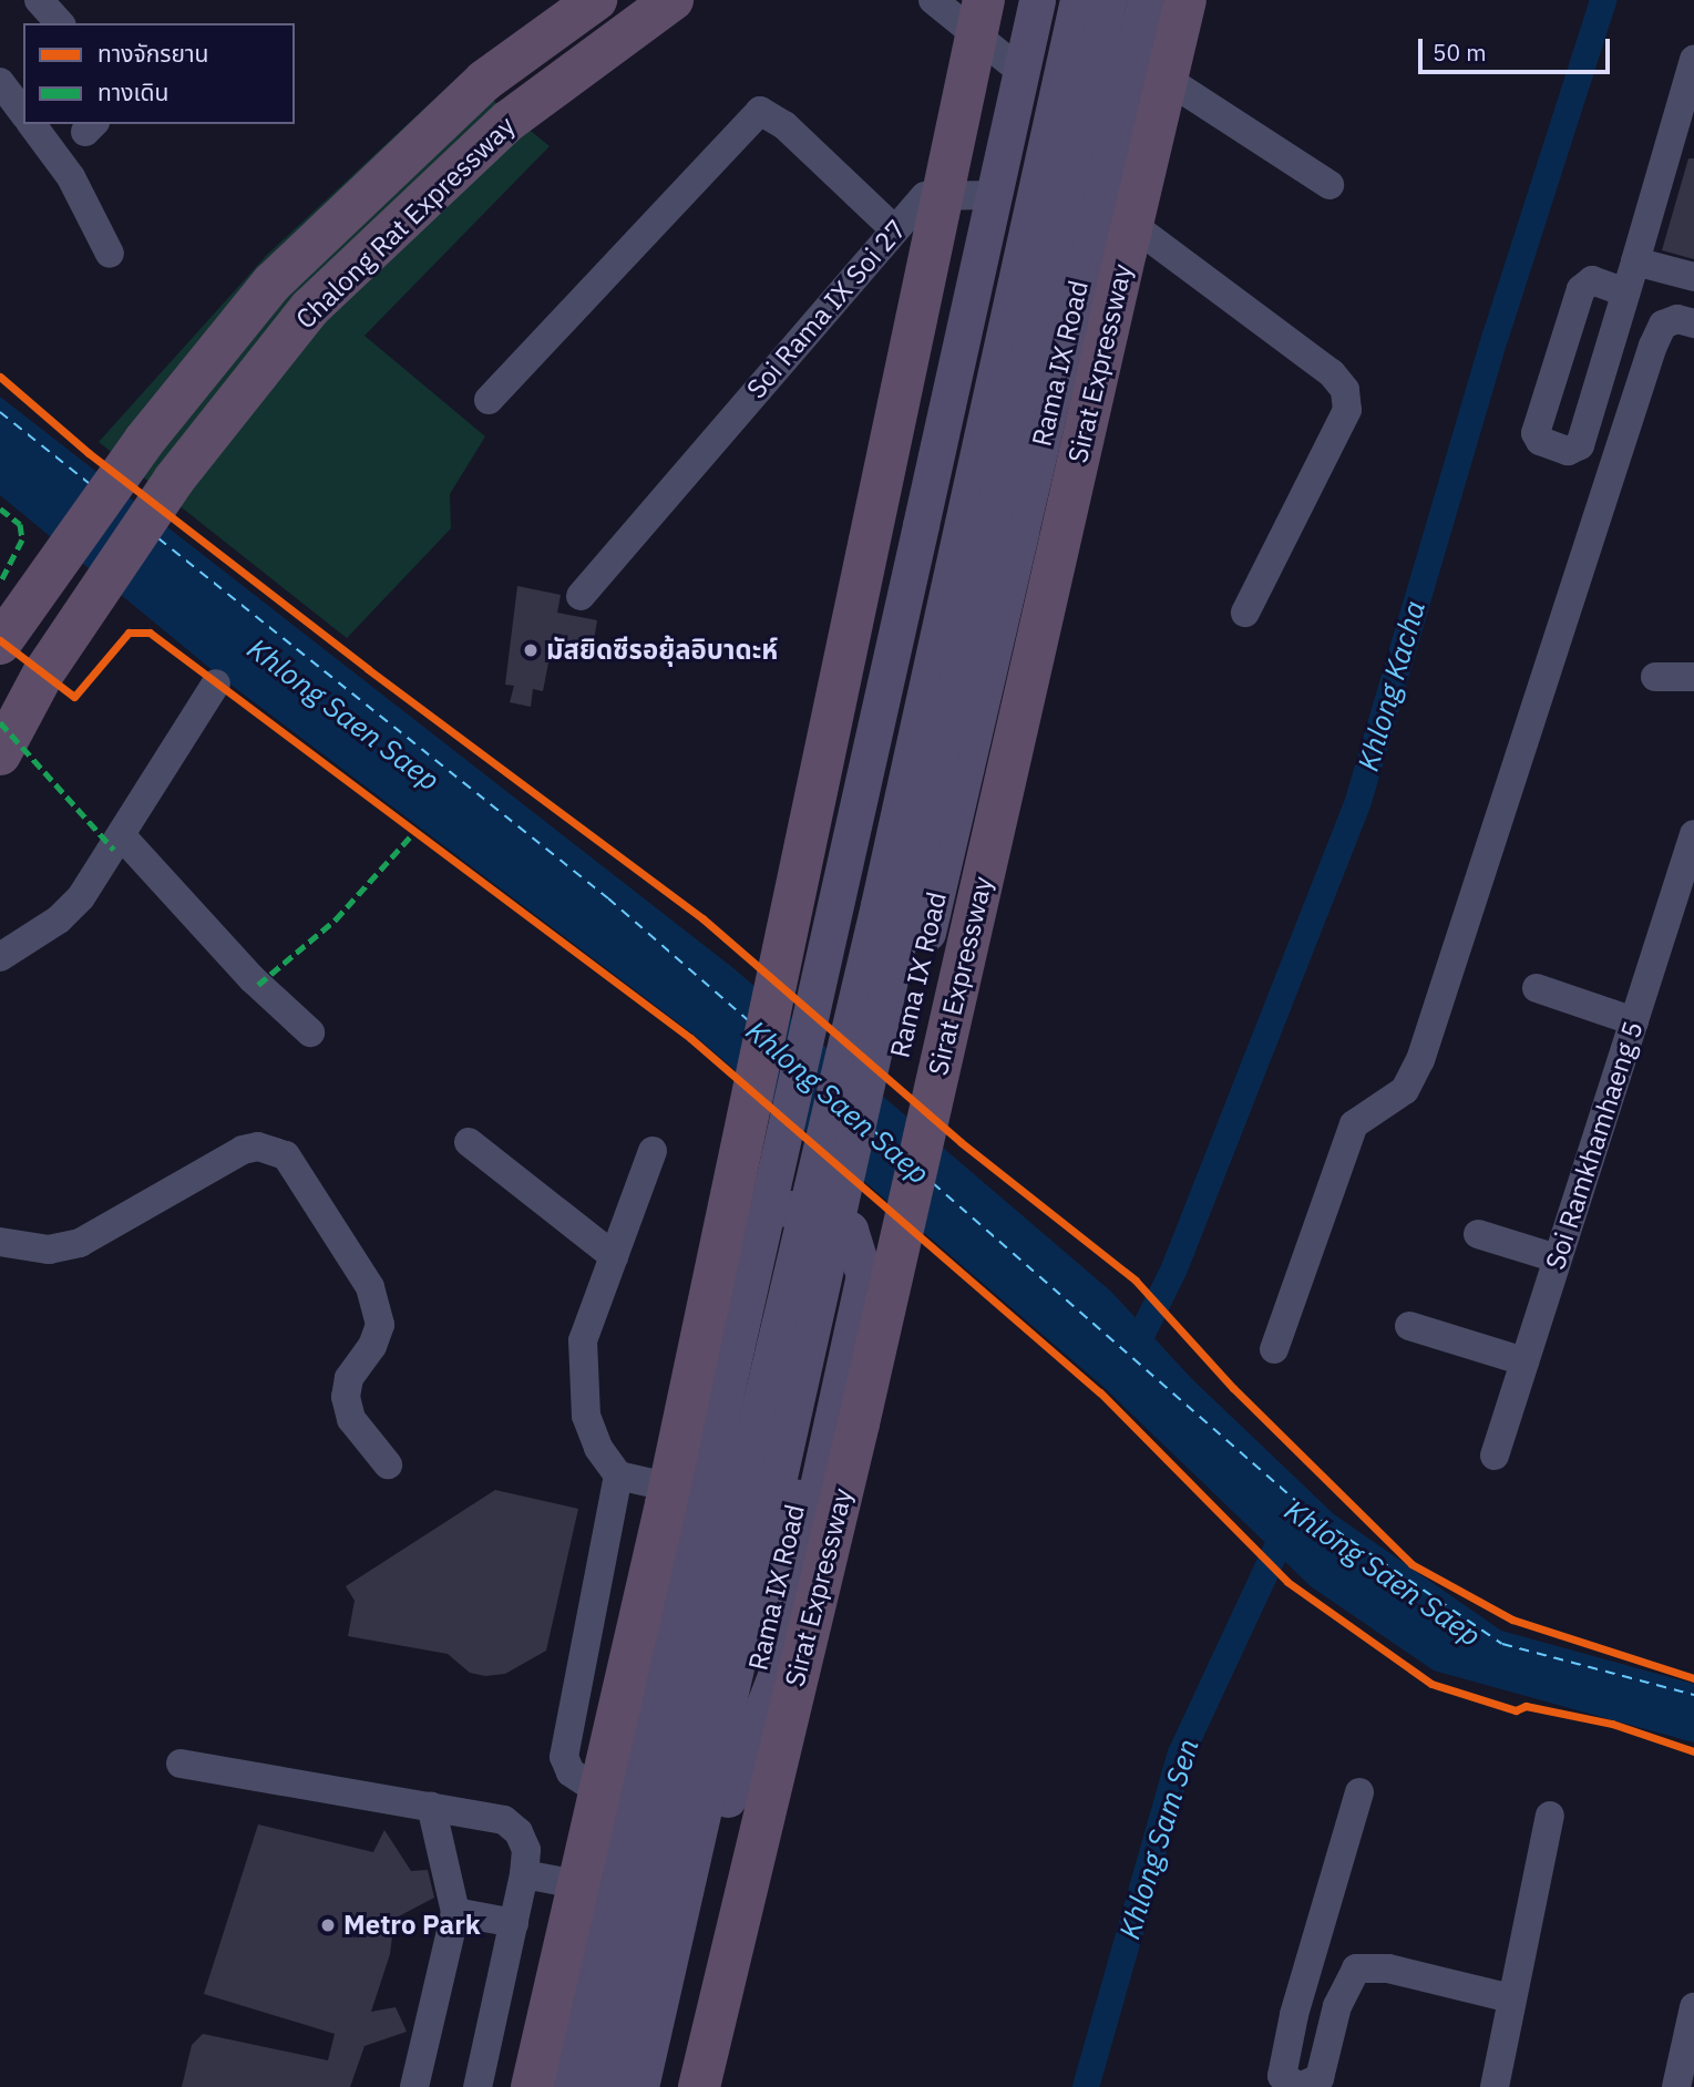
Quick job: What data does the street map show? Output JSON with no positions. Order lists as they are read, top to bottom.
{
  "streets": {
    "highway": ["Chalong Rat Expressway", "Sirat Expressway"],
    "main road": ["Rama IX Road"],
    "street": ["Soi Rama IX Soi 27", "Soi Ramkhamhaeng 5"]
  },
  "water": ["Khlong Kacha", "Khlong Saen Saep", "Khlong Sam Sen"],
  "places": ["มัสยิดซีรอยุ้ลอิบาดะห์", "Metro Park"],
  "legend": ["ทางจักรยาน", "ทางเดิน"],
  "scale_bar": "50 m"
}
